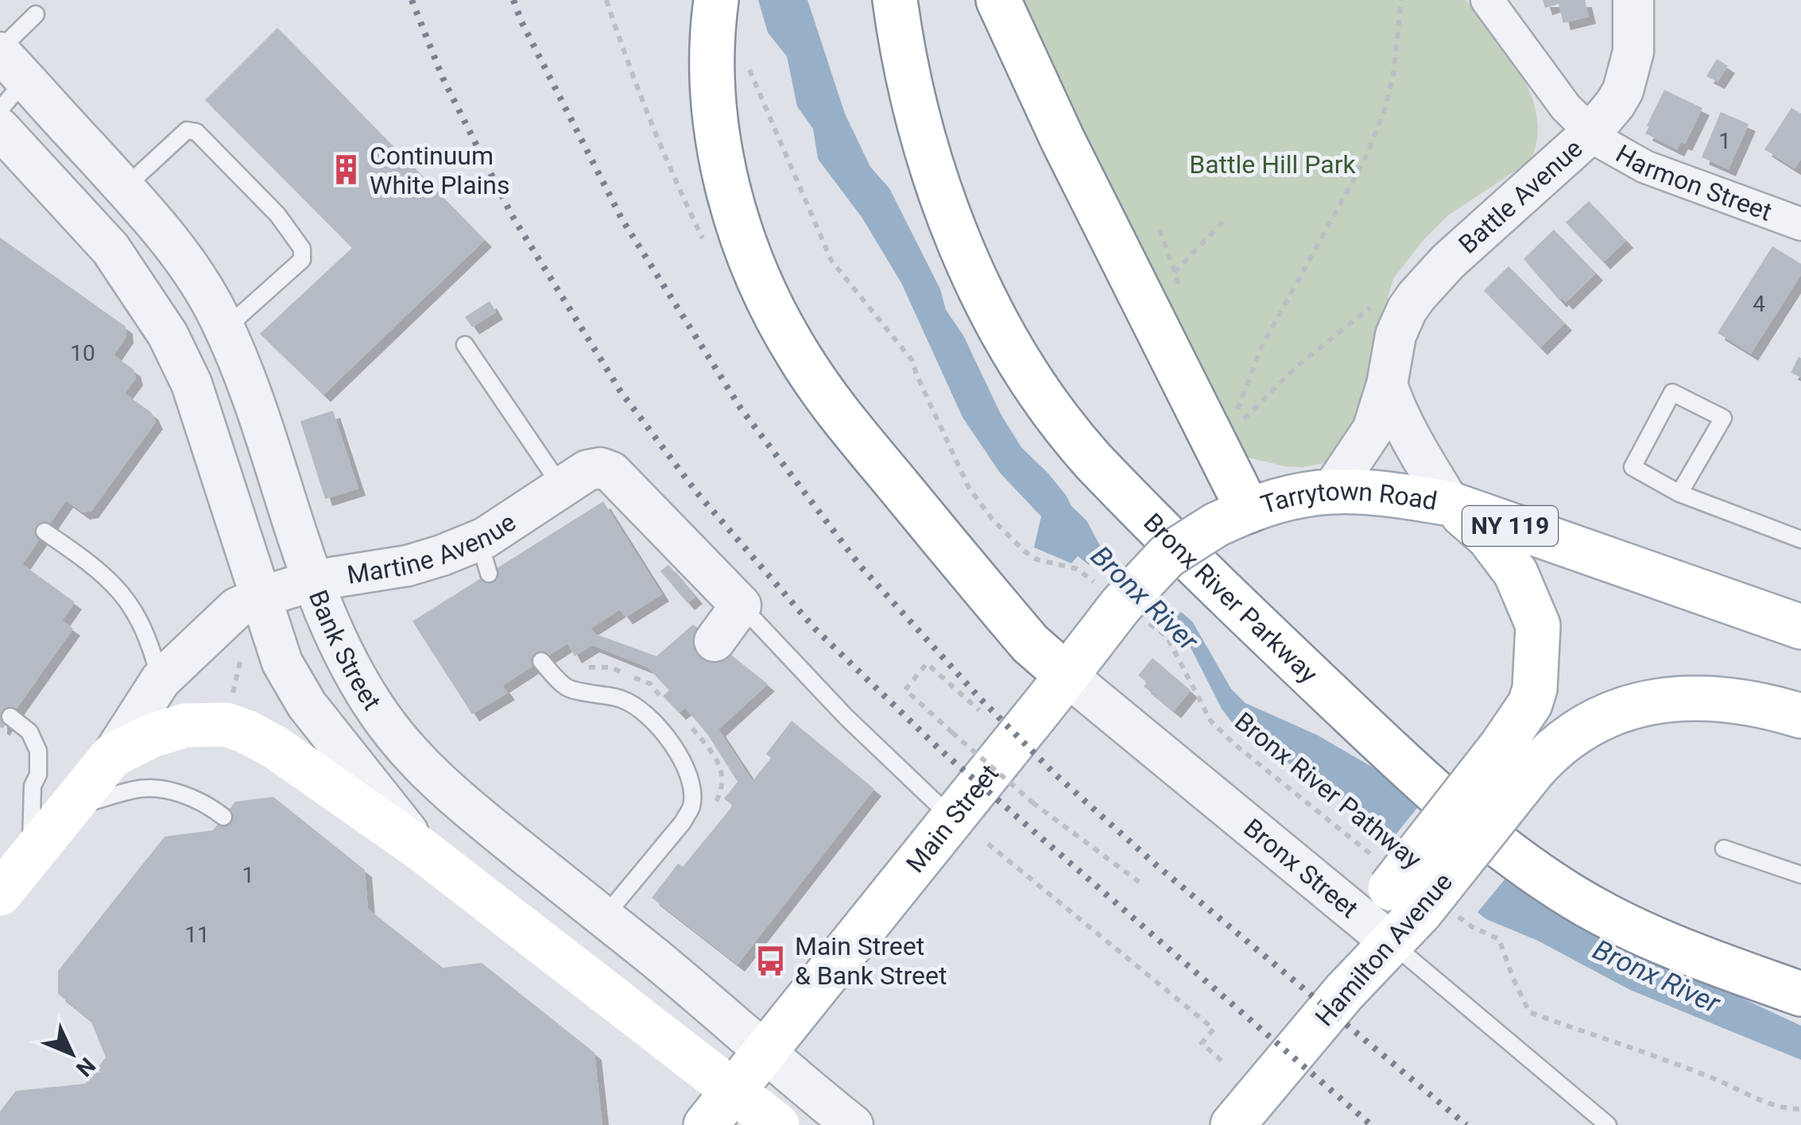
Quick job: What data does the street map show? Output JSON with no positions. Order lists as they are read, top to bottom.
{
  "streets": {
    "main road": [
      "Tarrytown Road",
      "NY 119",
      "Martine Avenue",
      "Bronx River Parkway",
      "Main Street",
      "Hamilton Avenue"
    ],
    "street": [
      "Harmon Street",
      "Battle Avenue",
      "Bank Street",
      "Bronx Street"
    ],
    "path": ["Bronx River Pathway"]
  },
  "crossings": [
    ["Harmon Street", "Battle Avenue"],
    ["Battle Avenue", "Tarrytown Road"],
    ["Tarrytown Road", "Main Street"],
    ["Martine Avenue", "Bank Street"],
    ["Bank Street", "Main Street"],
    ["Bronx River Pathway", "Bronx Street"],
    ["Bronx River Pathway", "Hamilton Avenue"],
    ["Main Street", "Bronx Street"],
    ["Bronx Street", "Hamilton Avenue"]
  ],
  "water": ["Bronx River"],
  "parks": ["Battle Hill Park"],
  "places": {
    "building": ["Continuum White Plains"],
    "bus stop": ["Main Street & Bank Street"]
  },
  "house_numbers": [
    "1",
    "4",
    "10",
    "1",
    "11"
  ],
  "north": "bottom right"
}
